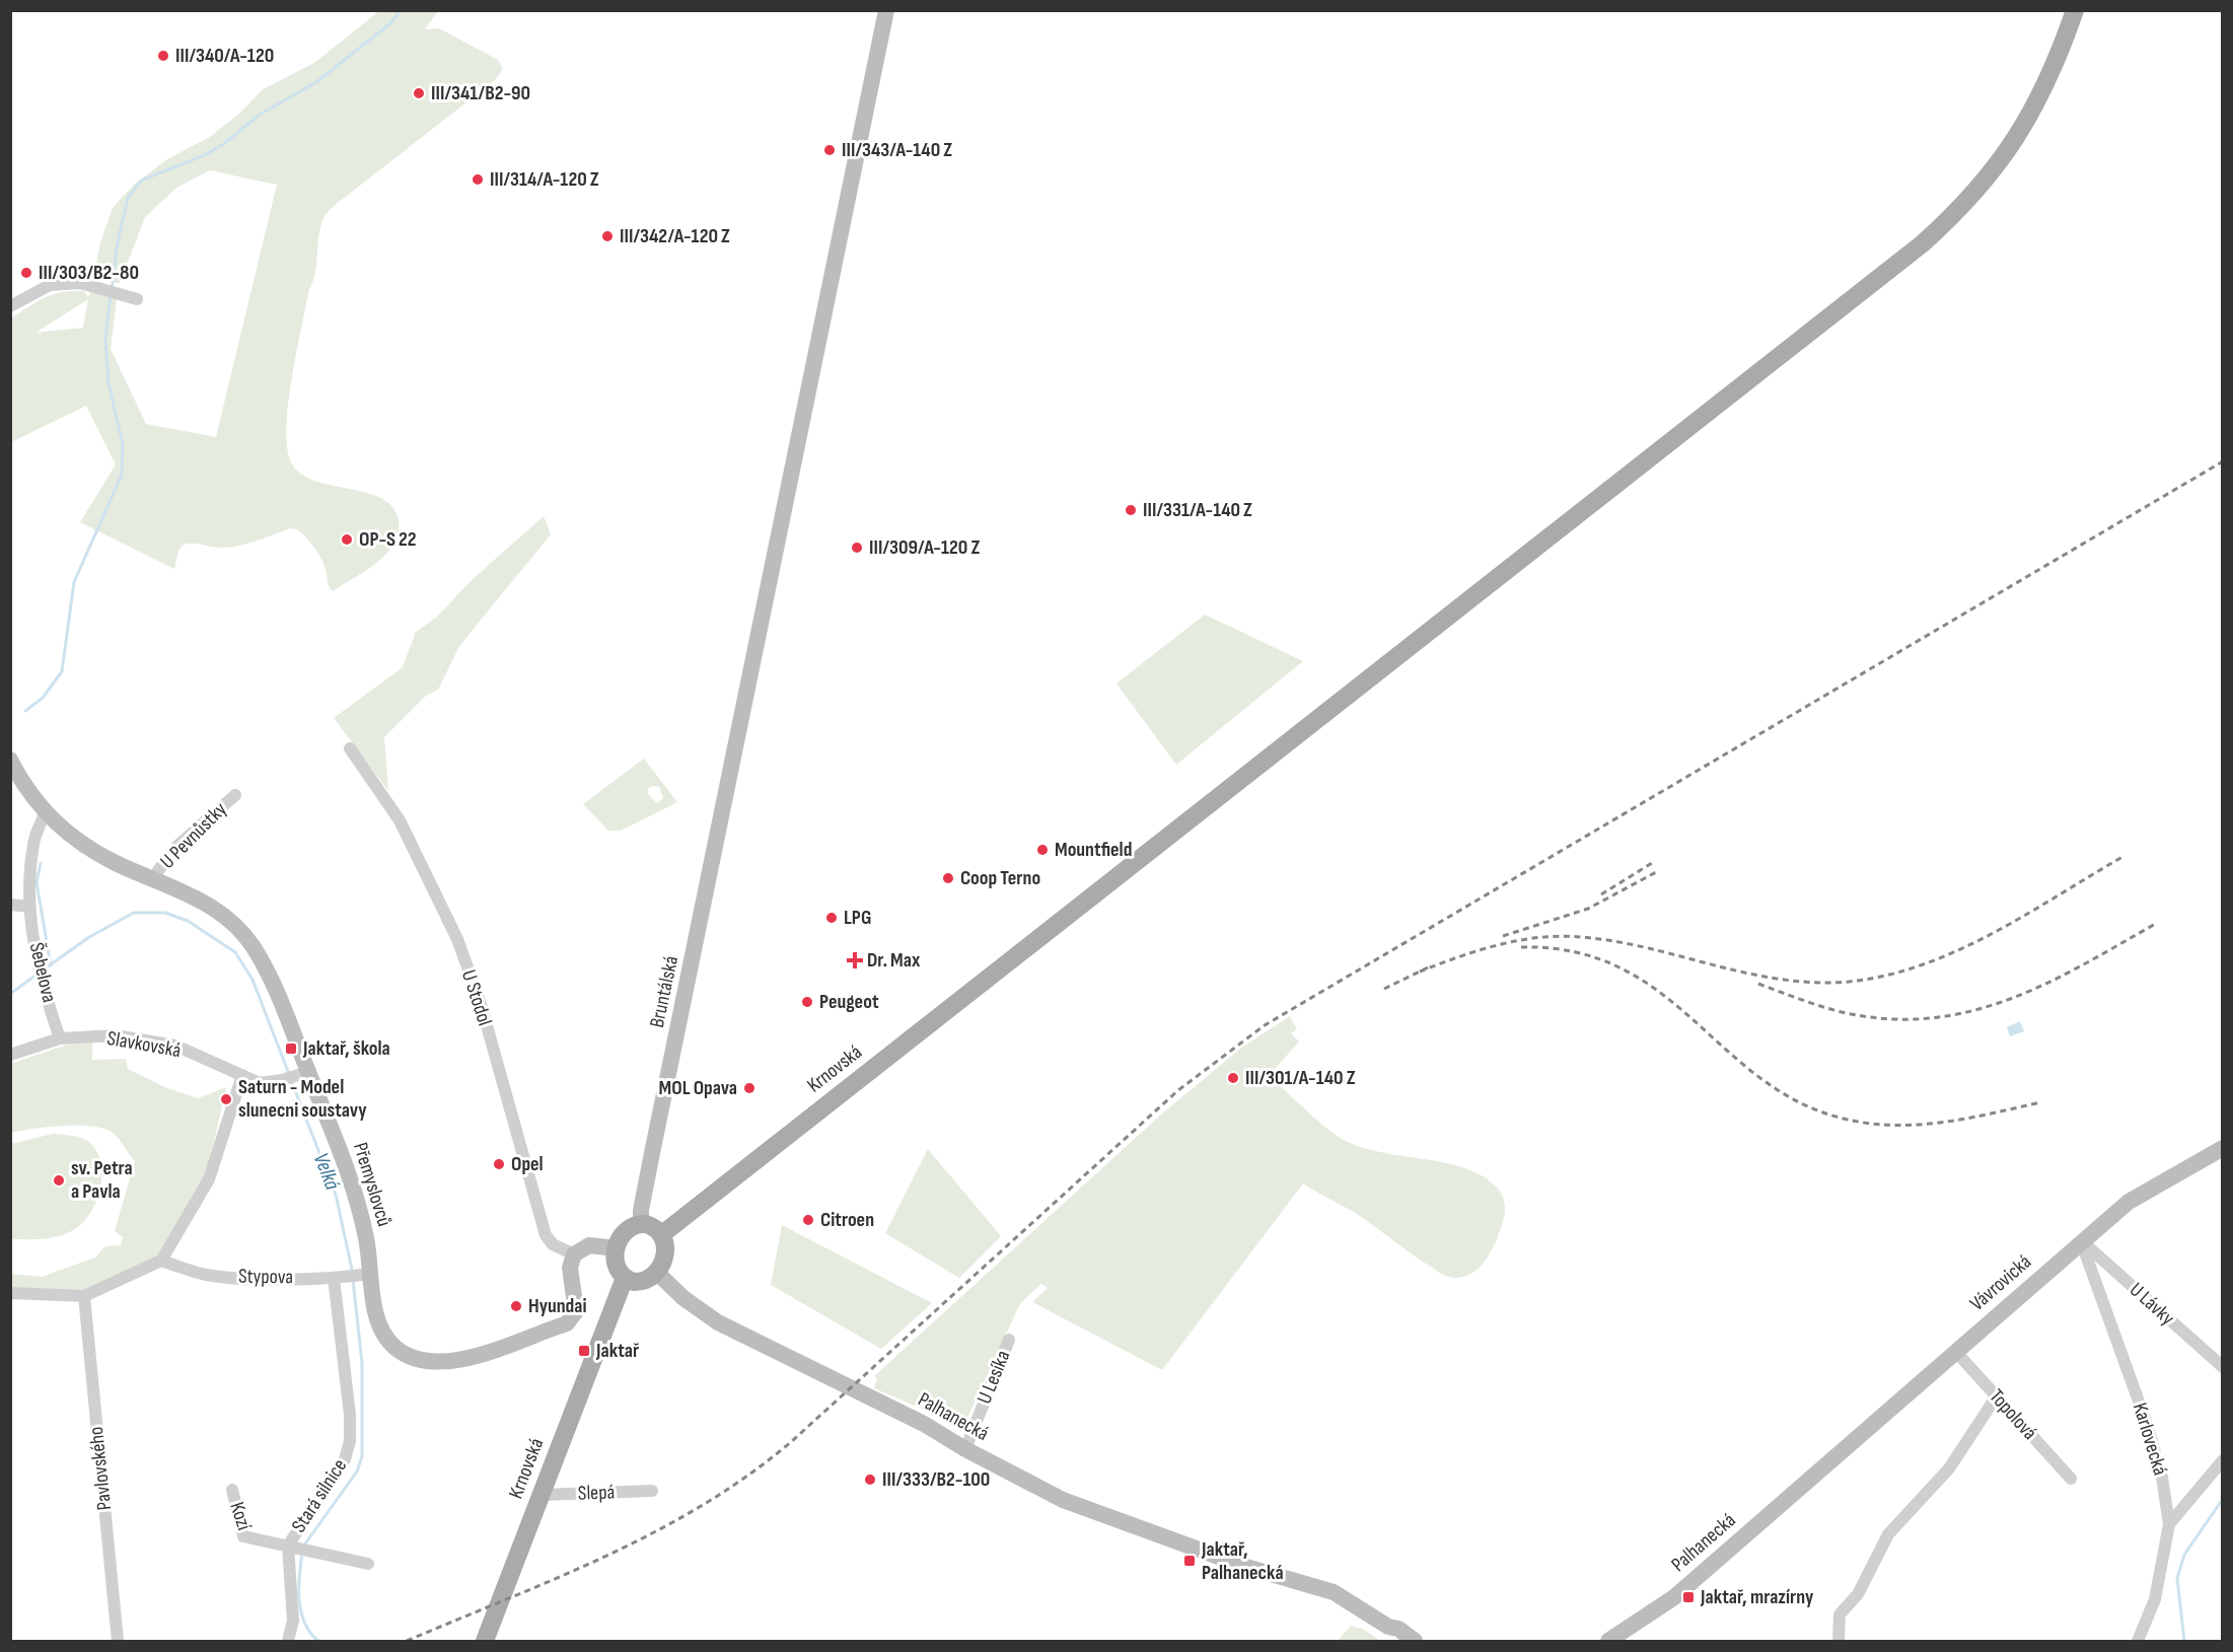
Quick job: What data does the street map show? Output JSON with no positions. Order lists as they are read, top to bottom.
{
  "streets": {
    "main road": ["Krnovská"],
    "street": [
      "U Pevnůstky",
      "Šebelova",
      "Bruntálská",
      "U Stodol",
      "Slavkovská",
      "Přemyslovců",
      "Stypova",
      "Vávrovická",
      "U Lávky",
      "U Lesíka",
      "Topolová",
      "Palhanecká",
      "Karlovecká",
      "Pavlovského",
      "Slepá",
      "Stará silnice",
      "Kozí"
    ]
  },
  "crossings": [
    ["U Pevnůstky", "Přemyslovců"],
    ["Šebelova", "Slavkovská"],
    ["Šebelova", "Přemyslovců"],
    ["Bruntálská", "Krnovská"],
    ["Bruntálská", "Palhanecká"],
    ["U Stodol", "Přemyslovců"],
    ["Slavkovská", "Přemyslovců"],
    ["Krnovská", "Palhanecká"],
    ["Krnovská", "Slepá"],
    ["Přemyslovců", "Stypova"],
    ["Stypova", "Stará silnice"],
    ["Vávrovická", "U Lávky"],
    ["Vávrovická", "Topolová"],
    ["Vávrovická", "Palhanecká"],
    ["Vávrovická", "Karlovecká"],
    ["U Lávky", "Karlovecká"],
    ["U Lesíka", "Palhanecká"],
    ["Stará silnice", "Kozí"]
  ],
  "water": ["Velká"],
  "places": {
    "other": [
      "III/340/A-120",
      "III/341/B2-90",
      "III/343/A-140 Z",
      "III/314/A-120 Z",
      "III/342/A-120 Z",
      "III/303/B2-80",
      "III/331/A-140 Z",
      "OP-S 22",
      "III/309/A-120 Z",
      "Mountfield",
      "Coop Terno",
      "LPG",
      "Peugeot",
      "III/301/A-140 Z",
      "MOL Opava",
      "Saturn - Model slunecni soustavy",
      "Opel",
      "sv. Petra a Pavla",
      "Citroen",
      "Hyundai",
      "III/333/B2-100"
    ],
    "health": ["Dr. Max"],
    "transit": [
      "Jaktař, škola",
      "Jaktař",
      "Jaktař, Palhanecká",
      "Jaktař, mrazírny"
    ]
  }
}
